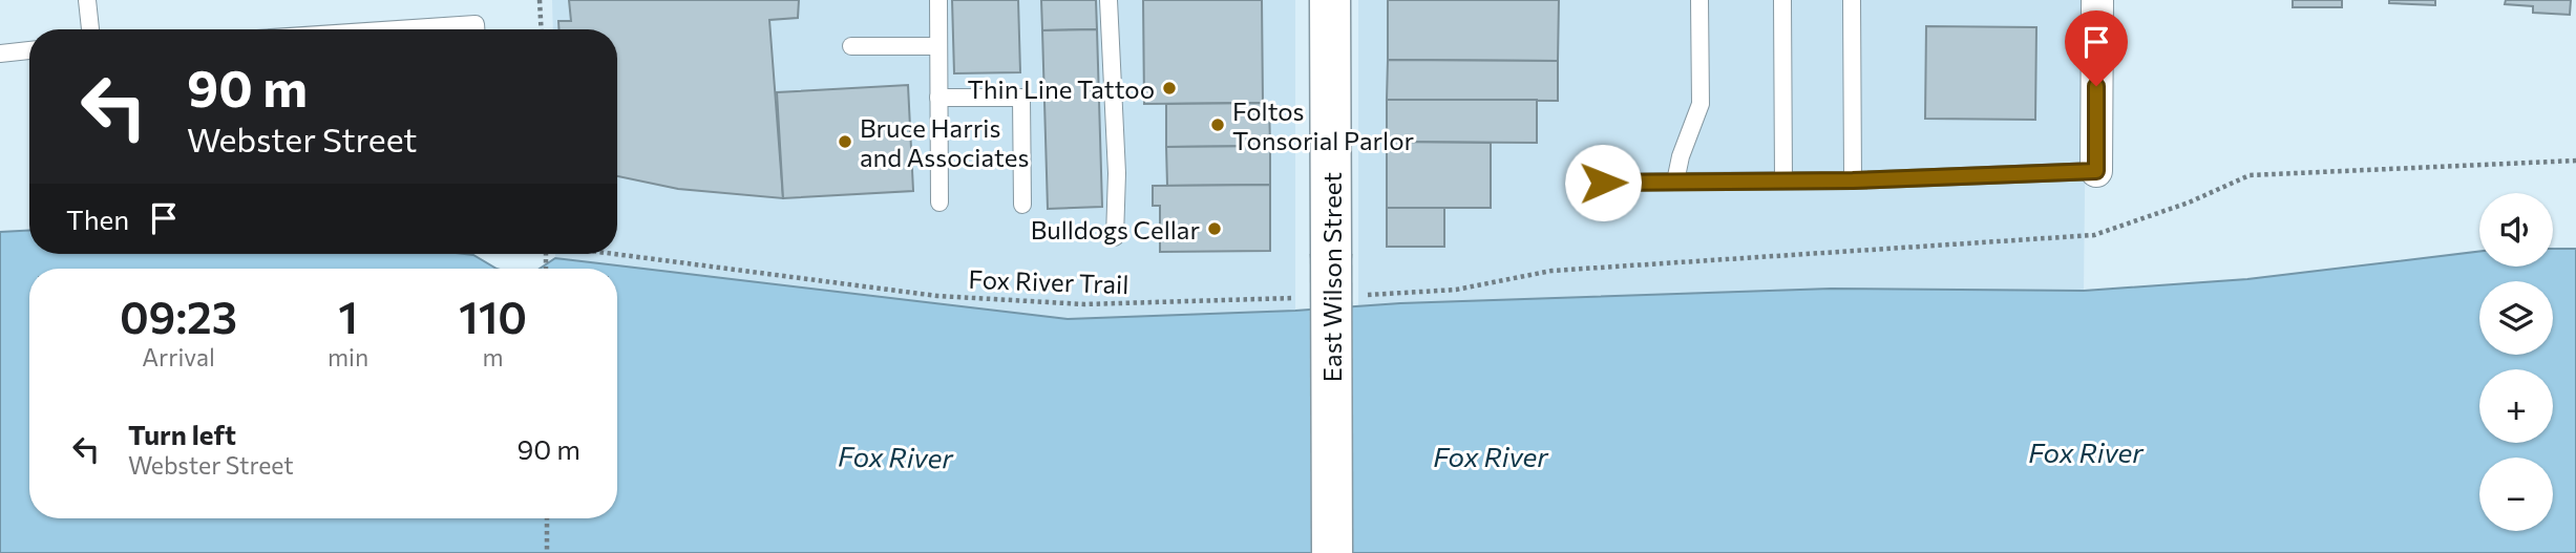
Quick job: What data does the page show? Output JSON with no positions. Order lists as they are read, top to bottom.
{
  "streets": {
    "main road": ["East Wilson Street"],
    "path": ["Fox River Trail"]
  },
  "water": ["Fox River"],
  "places": [
    "Thin Line Tattoo",
    "Foltos Tonsorial Parlor",
    "Bruce Harris and Associates",
    "Bulldogs Cellar"
  ],
  "page": {
    "turn": ["90 m", "Webster Street"],
    "then": "Then",
    "map_buttons": ["+", "−"],
    "eta": [
      "09:23",
      "Arrival",
      "1",
      "min",
      "110",
      "m"
    ],
    "list": [
      {
        "name": "Turn left",
        "note": "Webster Street",
        "value": "90 m"
      }
    ]
  }
}
